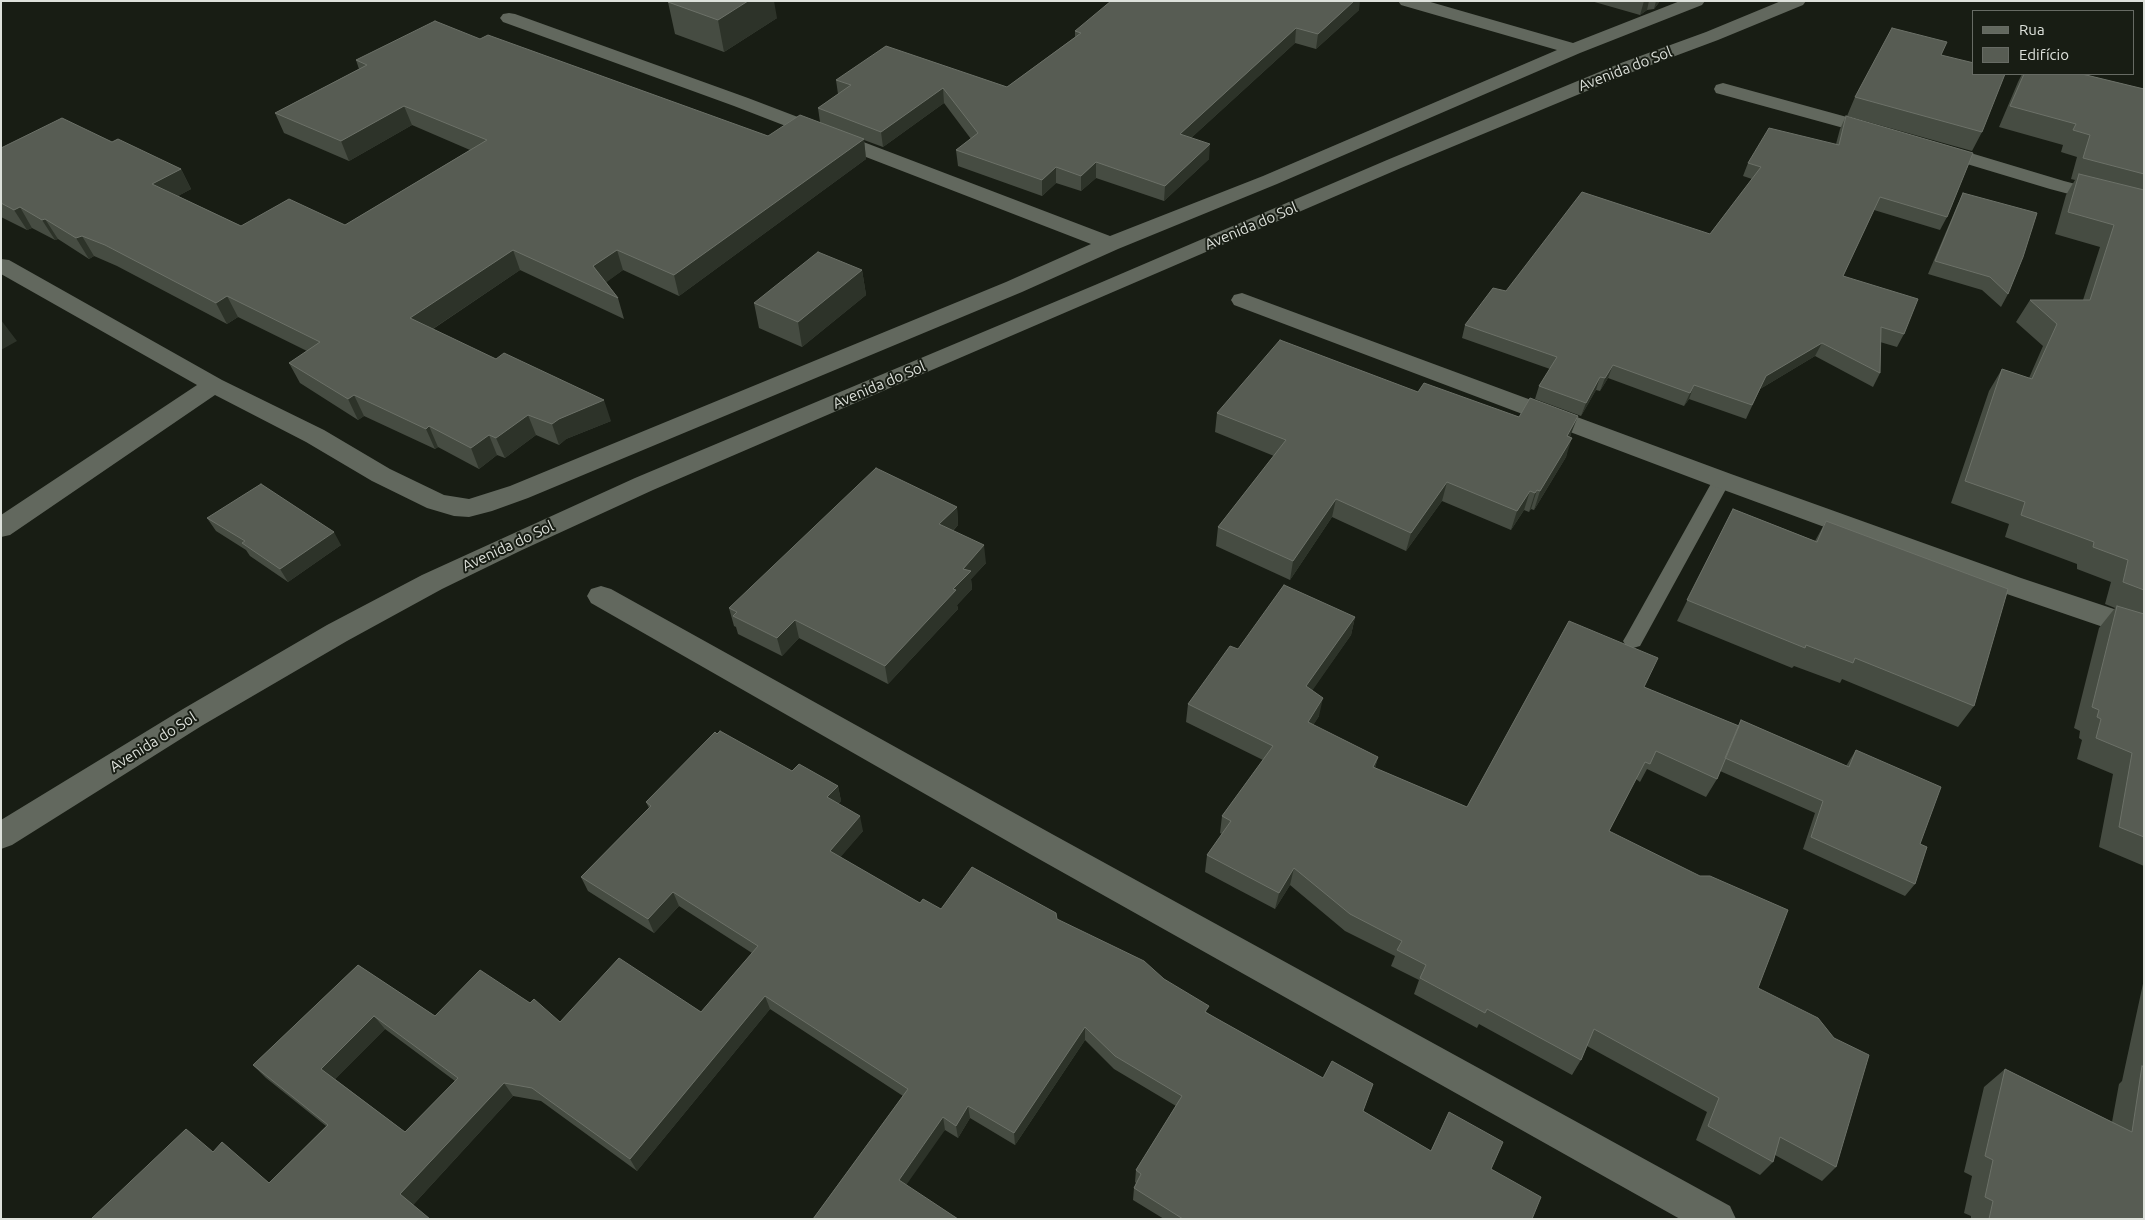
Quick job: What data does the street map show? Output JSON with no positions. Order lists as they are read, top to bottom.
{
  "streets": {
    "street": ["Avenida do Sol"]
  },
  "legend": ["Rua", "Edifício"]
}
